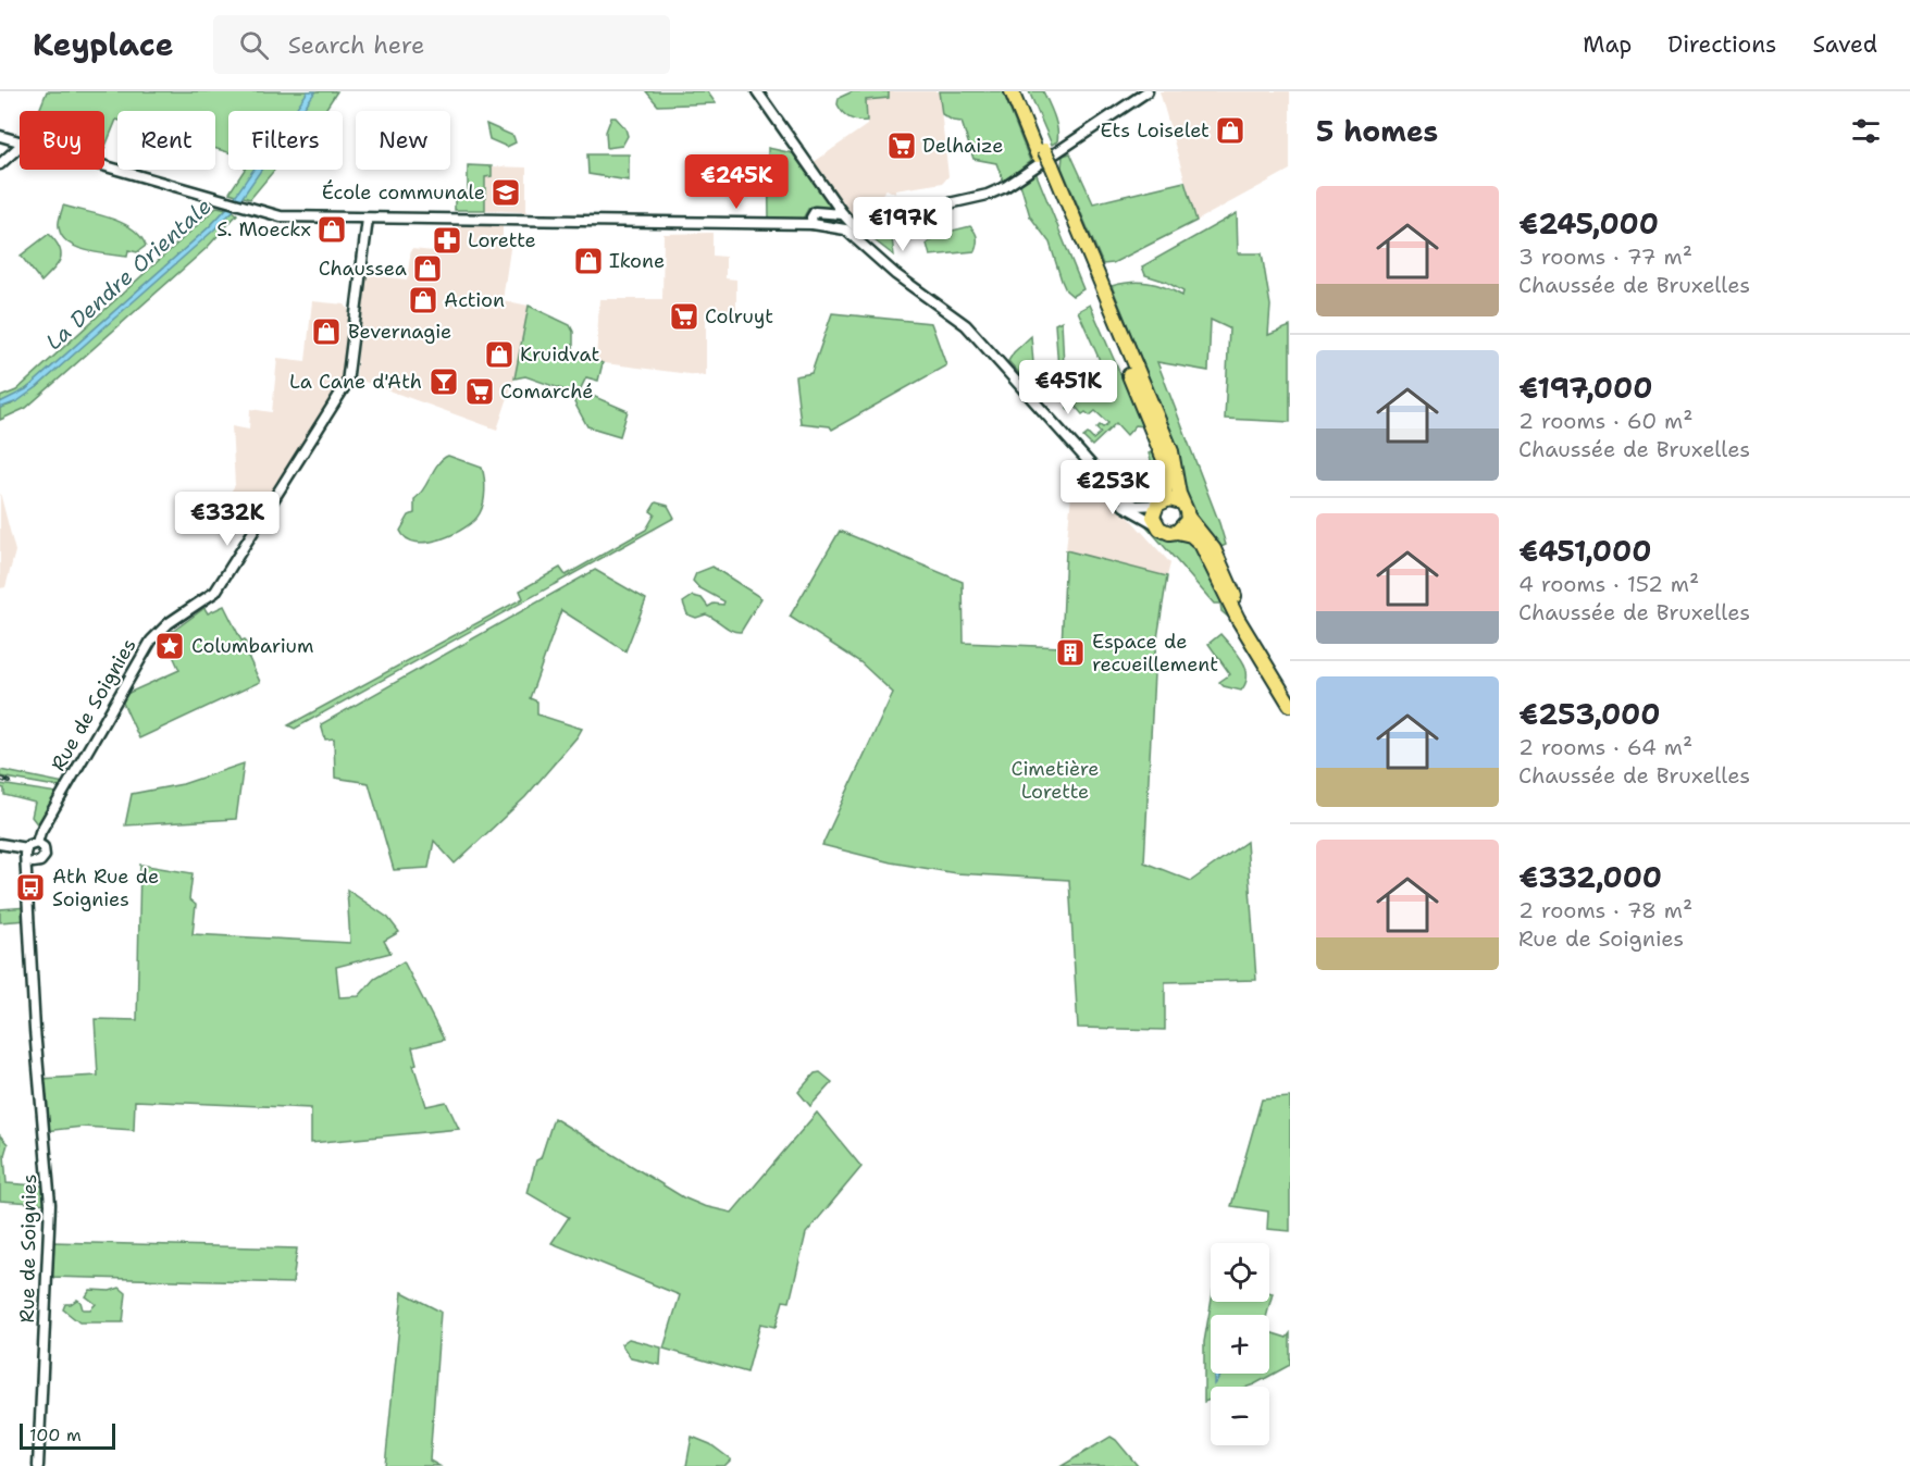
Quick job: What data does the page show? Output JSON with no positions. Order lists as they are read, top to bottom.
{
  "streets": {
    "street": ["Rue de Soignies"]
  },
  "water": ["La Dendre Orientale"],
  "parks": ["Cimetière Lorette"],
  "places": {
    "shop": [
      "Ets Loiselet",
      "S. Moeckx",
      "Ikone",
      "Chaussea",
      "Action",
      "Bevernagie",
      "Kruidvat"
    ],
    "supermarket": ["Delhaize", "Colruyt", "Comarché"],
    "school or university": ["École communale"],
    "pharmacy": ["Lorette"],
    "bar": ["La Cane d'Ath"],
    "place": ["Columbarium"],
    "building": ["Espace de recueillement"],
    "bus stop": ["Ath Rue de Soignies"]
  },
  "scale_bar": "100 m",
  "page": {
    "header": "Keyplace",
    "search": "Search here",
    "nav": ["Map", "Directions", "Saved"],
    "heading": "5 homes",
    "chip": [
      "Buy",
      "Rent",
      "Filters",
      "New"
    ],
    "price": [
      "€245K",
      "€197K",
      "€451K",
      "€253K",
      "€332K"
    ],
    "list": [
      {
        "name": "€245,000",
        "note": "3 rooms · 77 m² · Chaussée de Bruxelles"
      },
      {
        "name": "€197,000",
        "note": "2 rooms · 60 m² · Chaussée de Bruxelles"
      },
      {
        "name": "€451,000",
        "note": "4 rooms · 152 m² · Chaussée de Bruxelles"
      },
      {
        "name": "€253,000",
        "note": "2 rooms · 64 m² · Chaussée de Bruxelles"
      },
      {
        "name": "€332,000",
        "note": "2 rooms · 78 m² · Rue de Soignies"
      }
    ],
    "map_buttons": ["+", "−"],
    "scale": "100 m"
  }
}
